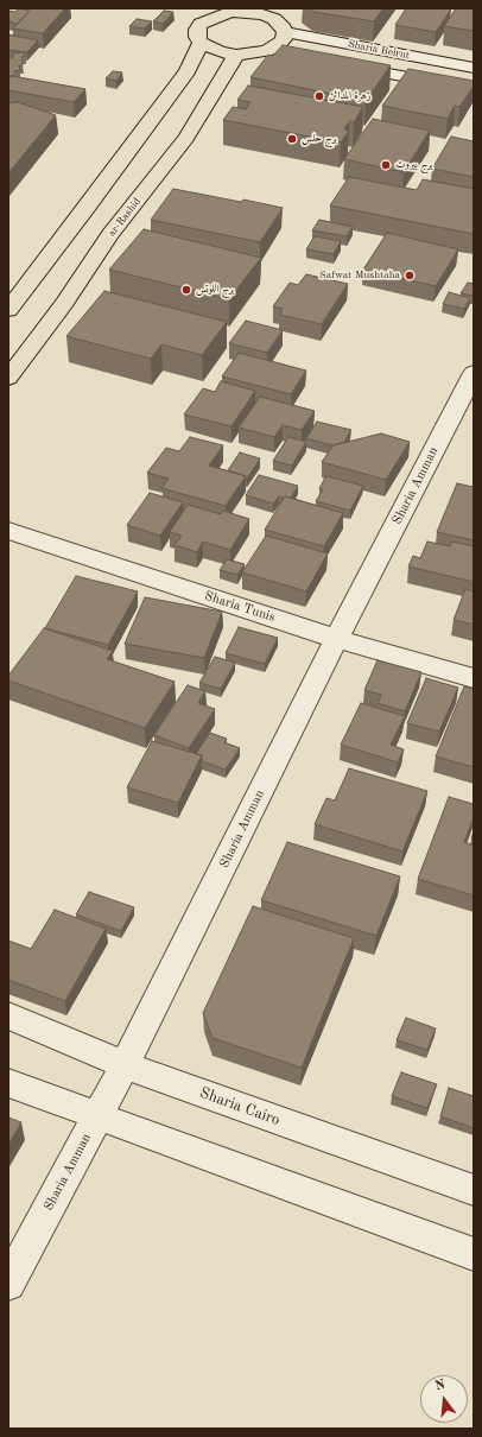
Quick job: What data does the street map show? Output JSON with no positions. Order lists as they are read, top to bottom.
{
  "streets": {
    "main road": ["ar-Rashid"],
    "street": [
      "Sharia Beirut",
      "Sharia Amman",
      "Sharia Tunis",
      "Sharia Cairo"
    ]
  },
  "crossings": [
    ["Sharia Amman", "Sharia Tunis"],
    ["Sharia Amman", "Sharia Cairo"]
  ],
  "places": [
    "زهرة المدائن",
    "برج حلس",
    "برج بيروت",
    "Safwat Mushtaha",
    "برج اللوتس"
  ],
  "north": "top"
}
